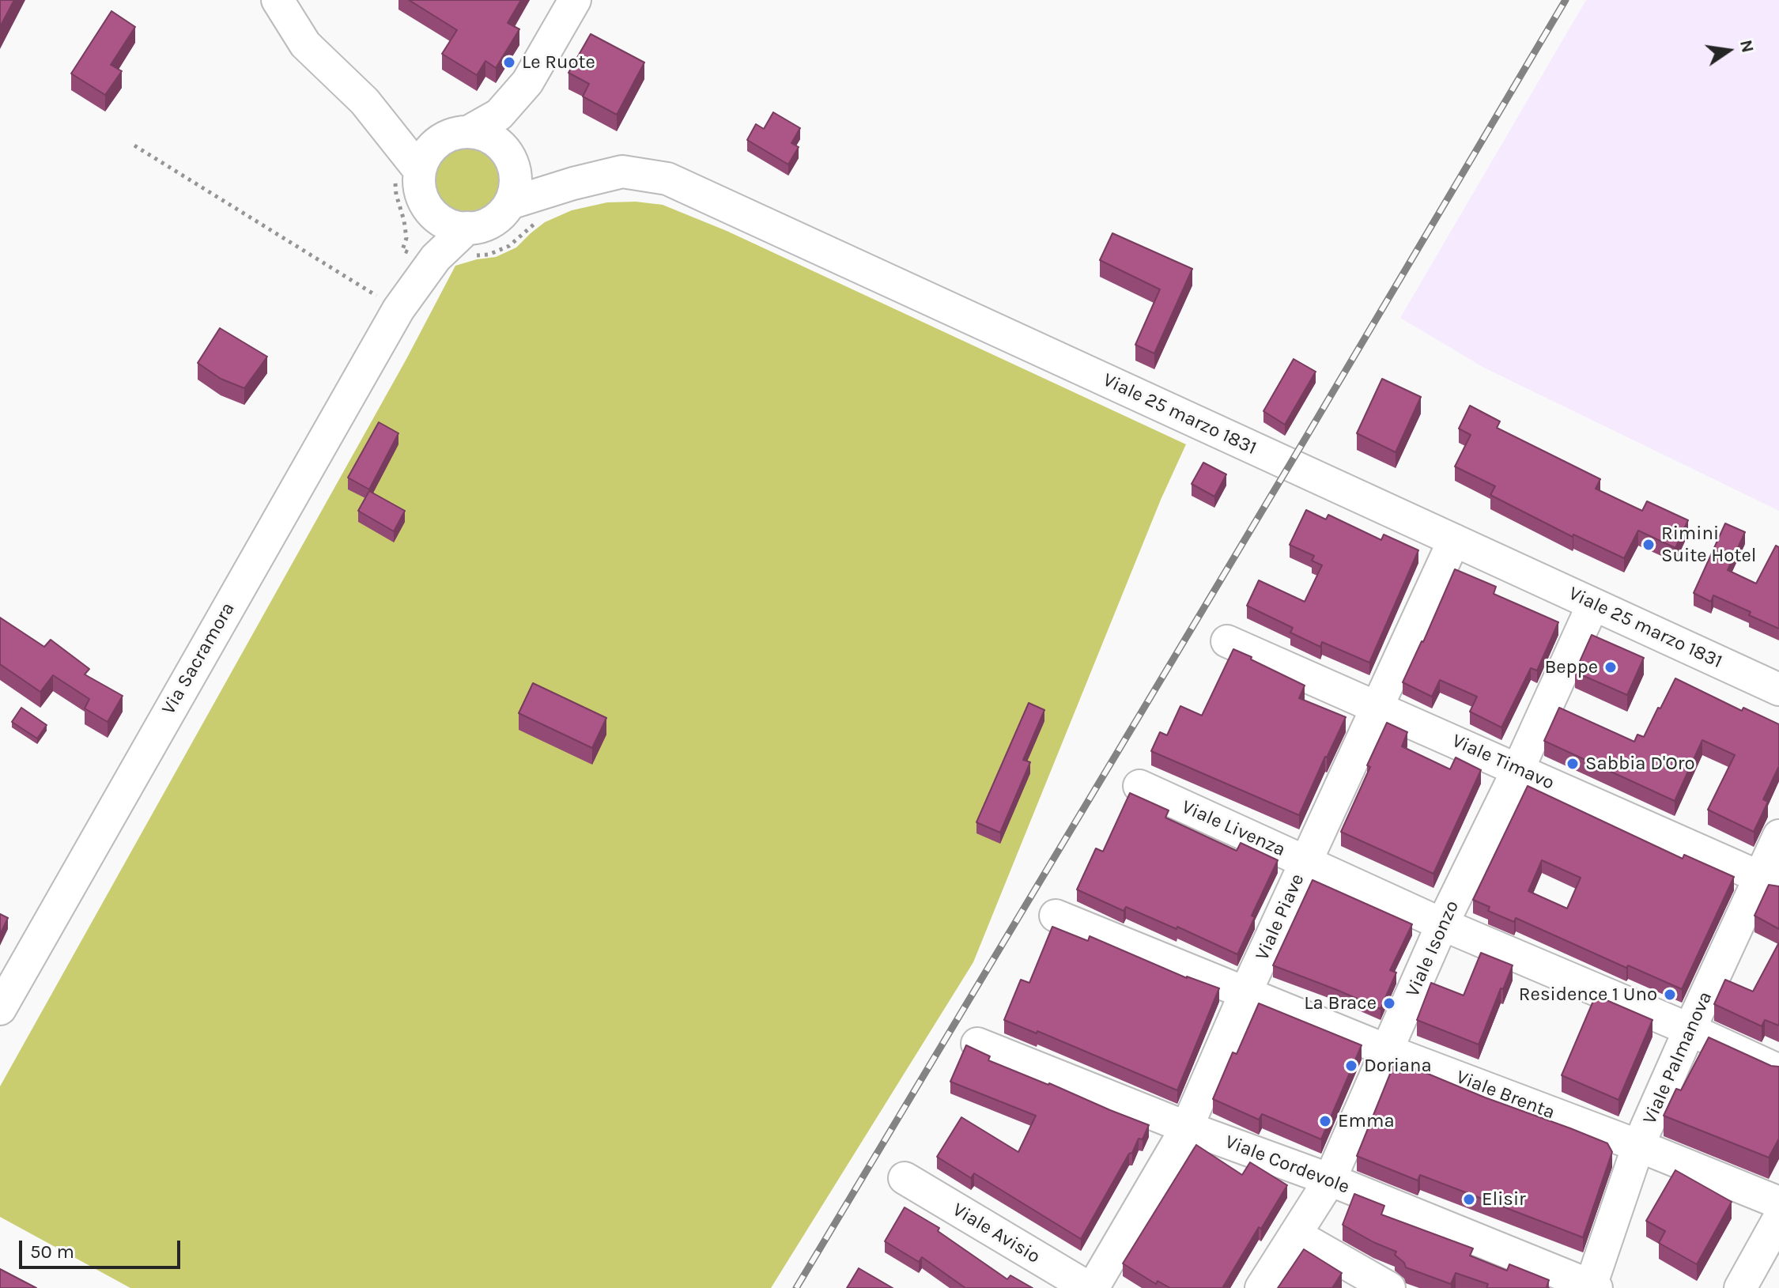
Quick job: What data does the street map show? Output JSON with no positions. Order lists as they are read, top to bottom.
{
  "streets": {
    "street": [
      "Viale 25 marzo 1831",
      "Via Sacramora",
      "Viale Timavo",
      "Viale Livenza",
      "Viale Piave",
      "Viale Isonzo",
      "Viale Palmanova",
      "Viale Brenta",
      "Viale Cordevole",
      "Viale Avisio"
    ]
  },
  "crossings": [
    ["Viale 25 marzo 1831", "Via Sacramora"],
    ["Viale 25 marzo 1831", "Viale Piave"],
    ["Viale 25 marzo 1831", "Viale Isonzo"],
    ["Viale Timavo", "Viale Piave"],
    ["Viale Timavo", "Viale Isonzo"],
    ["Viale Timavo", "Viale Palmanova"],
    ["Viale Livenza", "Viale Piave"],
    ["Viale Livenza", "Viale Isonzo"],
    ["Viale Livenza", "Viale Palmanova"],
    ["Viale Piave", "Viale Brenta"],
    ["Viale Piave", "Viale Cordevole"],
    ["Viale Piave", "Viale Avisio"],
    ["Viale Isonzo", "Viale Brenta"],
    ["Viale Isonzo", "Viale Cordevole"],
    ["Viale Palmanova", "Viale Brenta"],
    ["Viale Palmanova", "Viale Cordevole"]
  ],
  "places": [
    "Le Ruote",
    "Rimini Suite Hotel",
    "Beppe",
    "Sabbia D'Oro",
    "Residence 1 Uno",
    "La Brace",
    "Doriana",
    "Emma",
    "Elisir"
  ],
  "scale_bar": "50 m",
  "north": "right"
}
